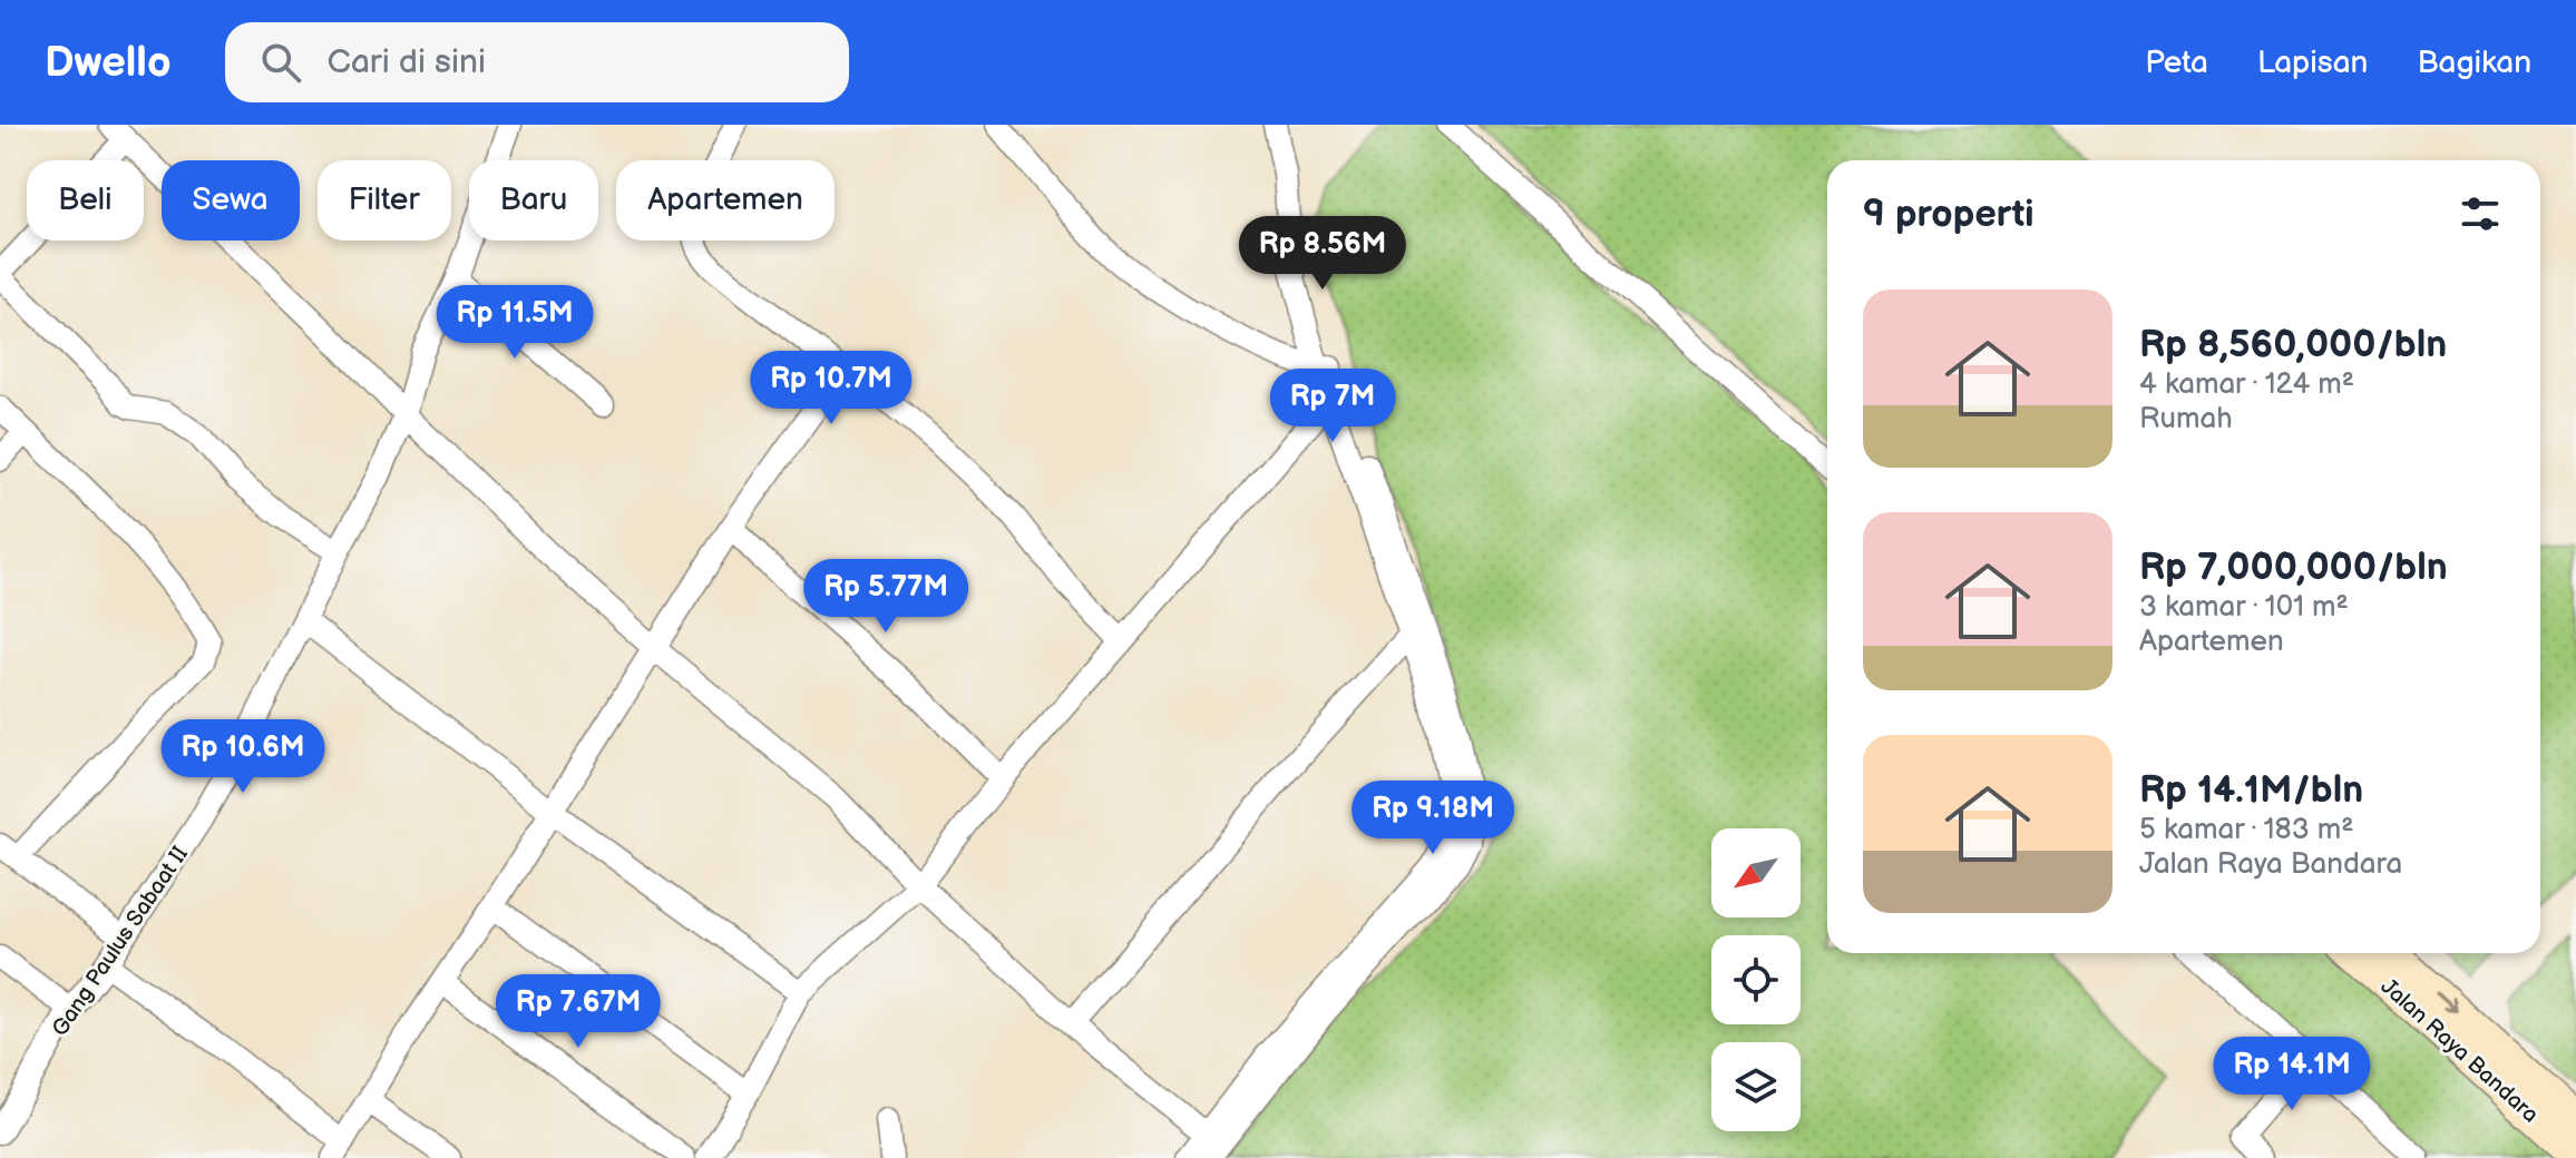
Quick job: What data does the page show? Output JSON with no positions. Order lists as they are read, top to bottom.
{
  "streets": {
    "main road": ["Jalan Raya Bandara"],
    "street": ["Gang Paulus Sabaat II"]
  },
  "north": "bottom left",
  "page": {
    "header": "Dwello",
    "search": "Cari di sini",
    "nav": ["Peta", "Lapisan", "Bagikan"],
    "chip": [
      "Beli",
      "Sewa",
      "Filter",
      "Baru",
      "Apartemen"
    ],
    "heading": "9 properti",
    "price": [
      "Rp 8.56M",
      "Rp 11.5M",
      "Rp 10.7M",
      "Rp 7M",
      "Rp 5.77M",
      "Rp 10.6M",
      "Rp 9.18M",
      "Rp 7.67M",
      "Rp 14.1M"
    ],
    "list": [
      {
        "name": "Rp 8,560,000/bln",
        "note": "4 kamar · 124 m² · Rumah"
      },
      {
        "name": "Rp 7,000,000/bln",
        "note": "3 kamar · 101 m² · Apartemen"
      },
      {
        "name": "Rp 14.1M/bln",
        "note": "5 kamar · 183 m² · Jalan Raya Bandara"
      }
    ]
  }
}
